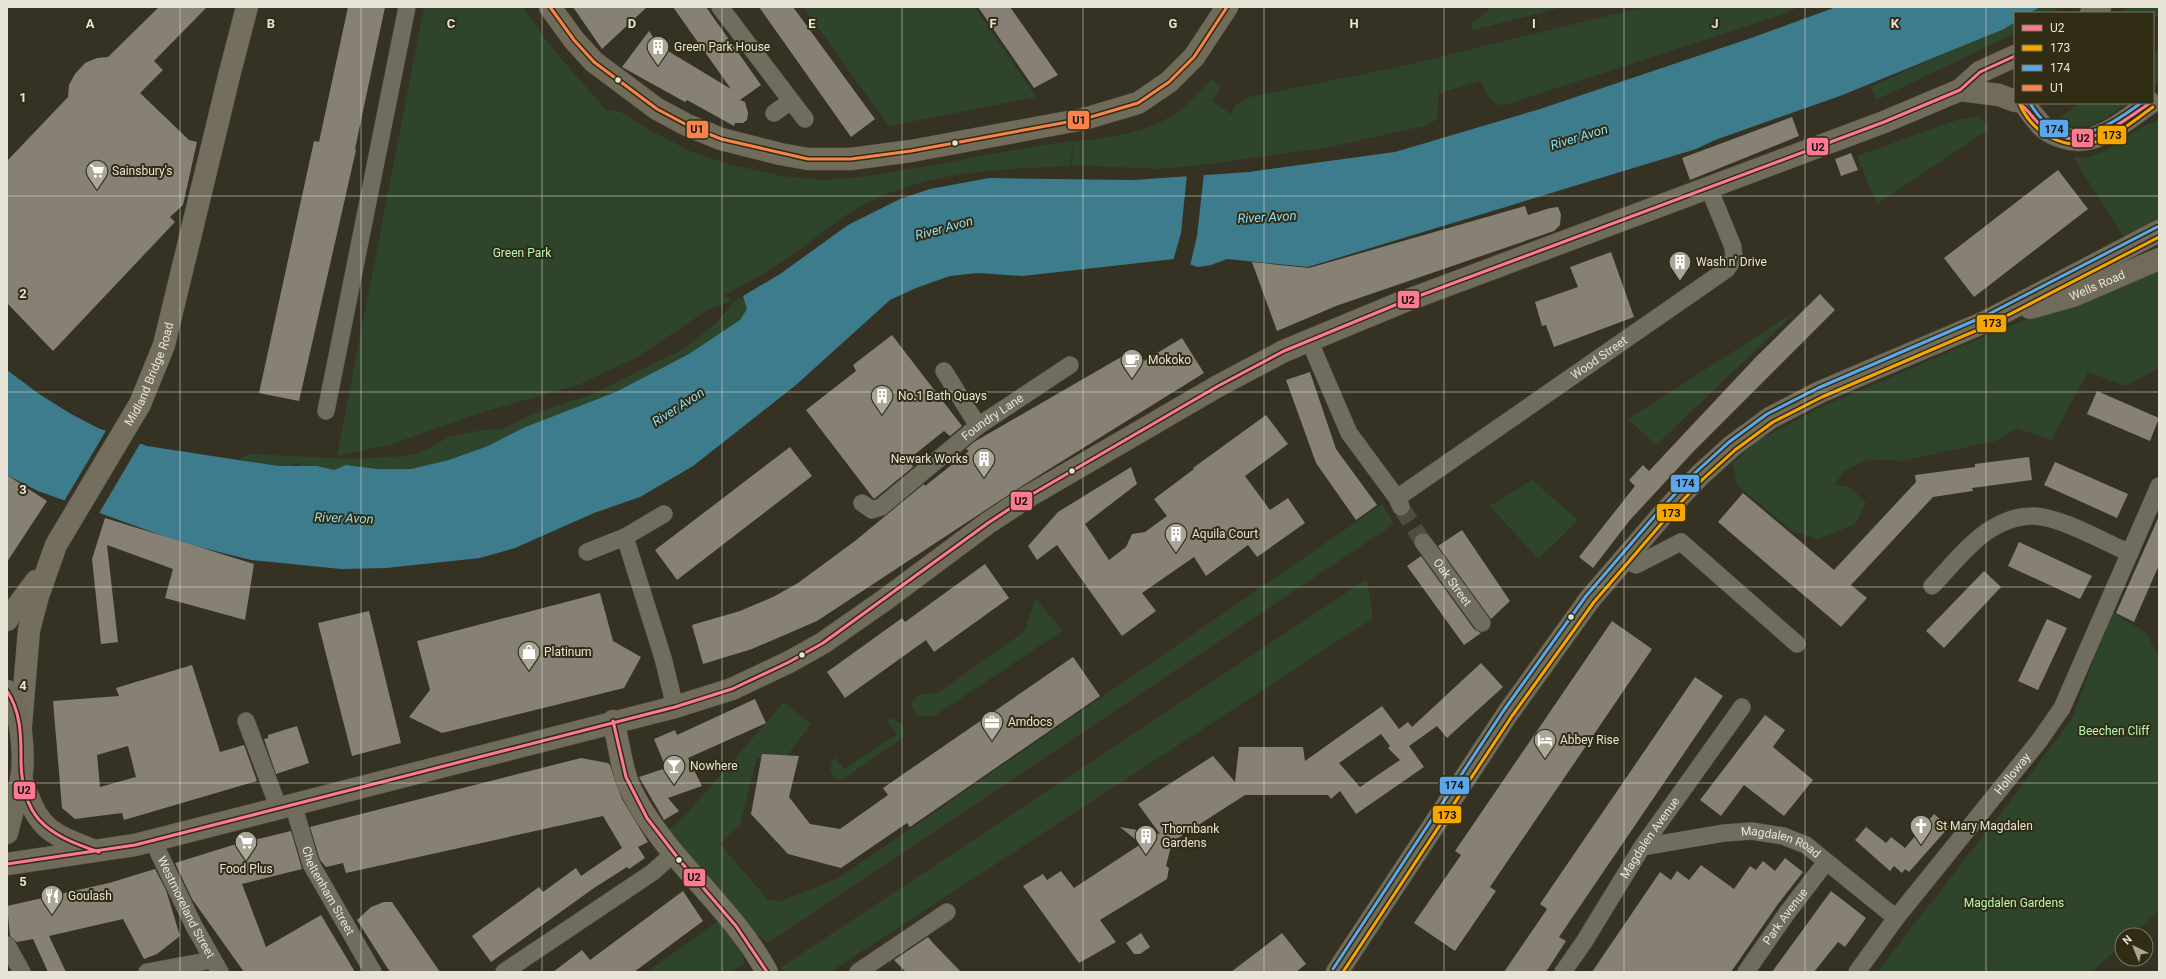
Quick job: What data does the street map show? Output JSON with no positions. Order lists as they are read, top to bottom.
{
  "streets": {
    "main road": ["Wells Road", "Midland Bridge Road"],
    "street": [
      "Wood Street",
      "Foundry Lane",
      "Oak Street",
      "Holloway",
      "Magdalen Avenue",
      "Magdalen Road",
      "Cheltenham Street",
      "Westmoreland Street",
      "Park Avenue"
    ]
  },
  "crossings": [
    ["Holloway", "Magdalen Road"],
    ["Magdalen Avenue", "Magdalen Road"],
    ["Magdalen Road", "Park Avenue"]
  ],
  "water": ["River Avon"],
  "parks": ["Green Park", "Beechen Cliff", "Magdalen Gardens"],
  "places": {
    "building": [
      "Green Park House",
      "Wash n' Drive",
      "No.1 Bath Quays",
      "Newark Works",
      "Aquila Court",
      "Thornbank Gardens"
    ],
    "supermarket": ["Sainsbury's", "Food Plus"],
    "cafe": ["Mokoko"],
    "shop": ["Platinum"],
    "office": ["Amdocs"],
    "hotel": ["Abbey Rise"],
    "bar": ["Nowhere"],
    "church": ["St Mary Magdalen"],
    "restaurant": ["Goulash"]
  },
  "lines": [
    "transit line U1",
    "transit line U2",
    "transit line 174",
    "transit line 173"
  ],
  "legend": [
    "U2",
    "173",
    "174",
    "U1"
  ],
  "north": "top left",
  "grid": {
    "columns": [
      "A",
      "B",
      "C",
      "D",
      "E",
      "F",
      "G",
      "H",
      "I",
      "J",
      "K"
    ],
    "rows": [
      "1",
      "2",
      "3",
      "4",
      "5"
    ]
  }
}
